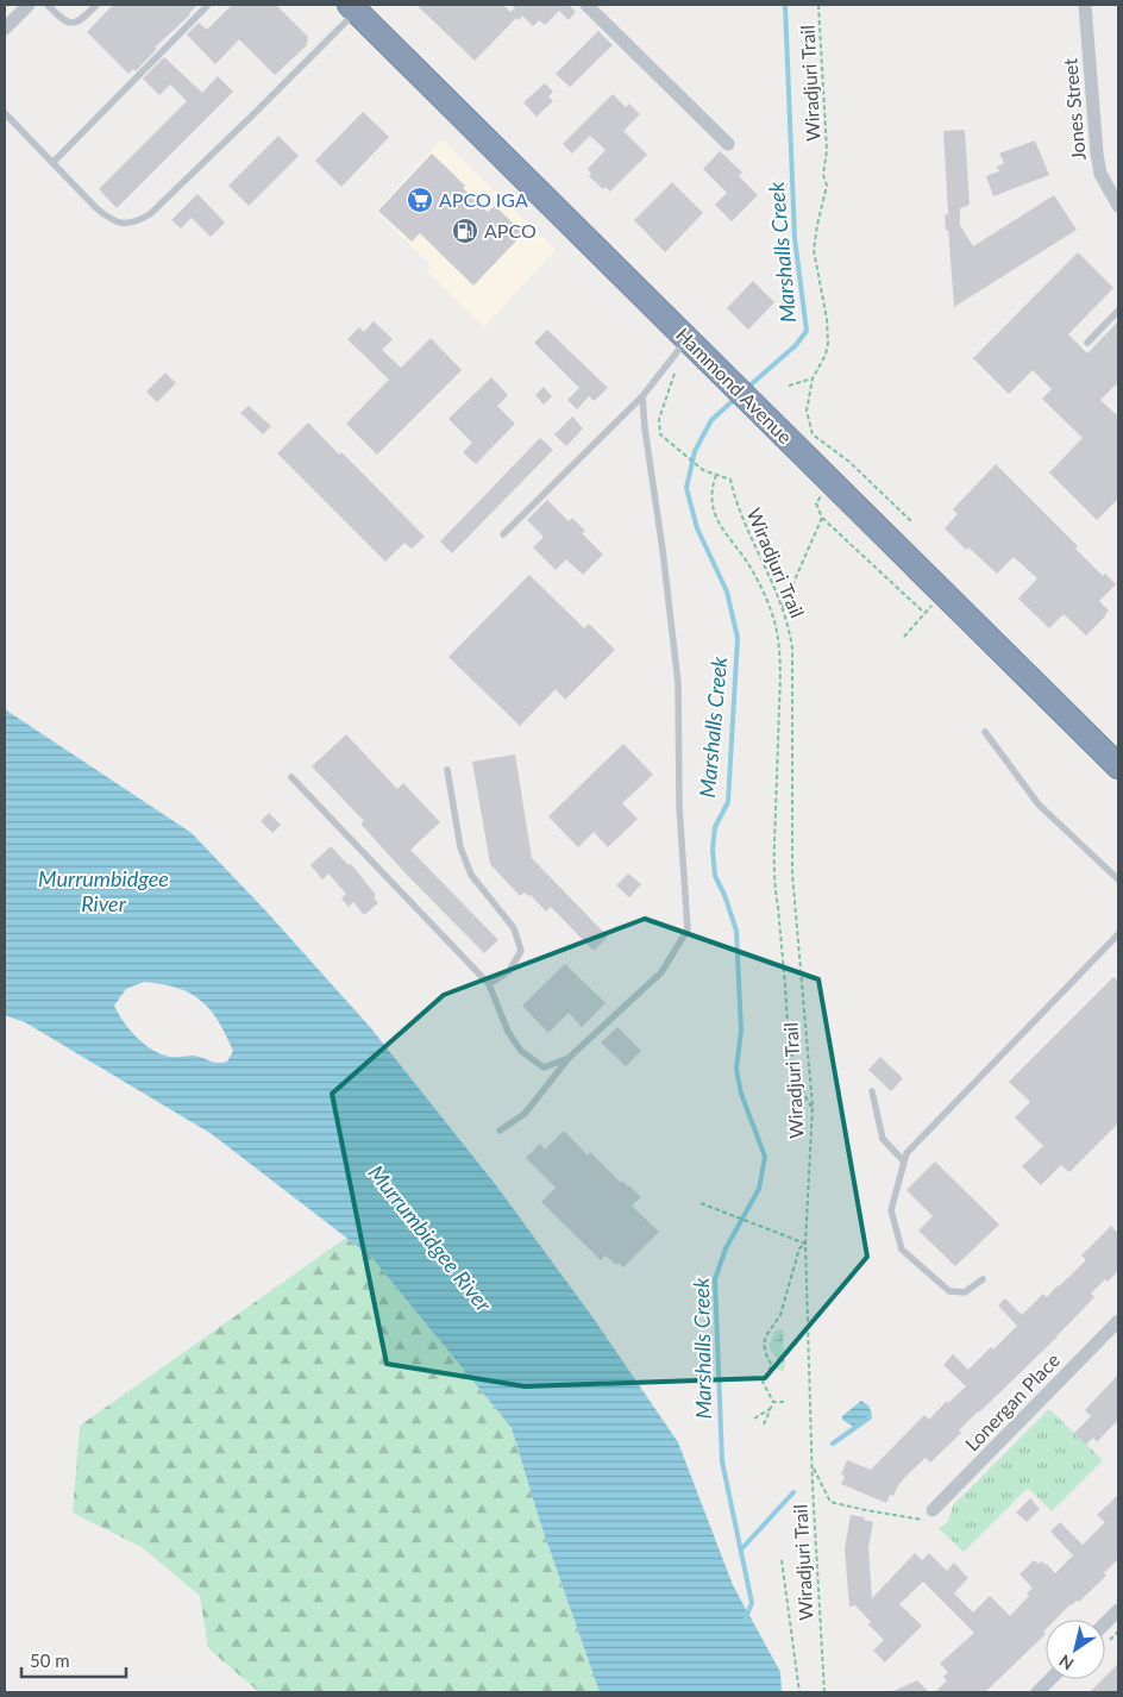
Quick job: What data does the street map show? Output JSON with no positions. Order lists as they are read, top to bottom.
{
  "streets": {
    "highway": ["Hammond Avenue"],
    "street": ["Jones Street", "Lonergan Place"],
    "path": ["Wiradjuri Trail"]
  },
  "water": ["Marshalls Creek", "Murrumbidgee River"],
  "places": {
    "supermarket": ["APCO IGA"],
    "fuel station": ["APCO"]
  },
  "scale_bar": "50 m",
  "north": "bottom left"
}
